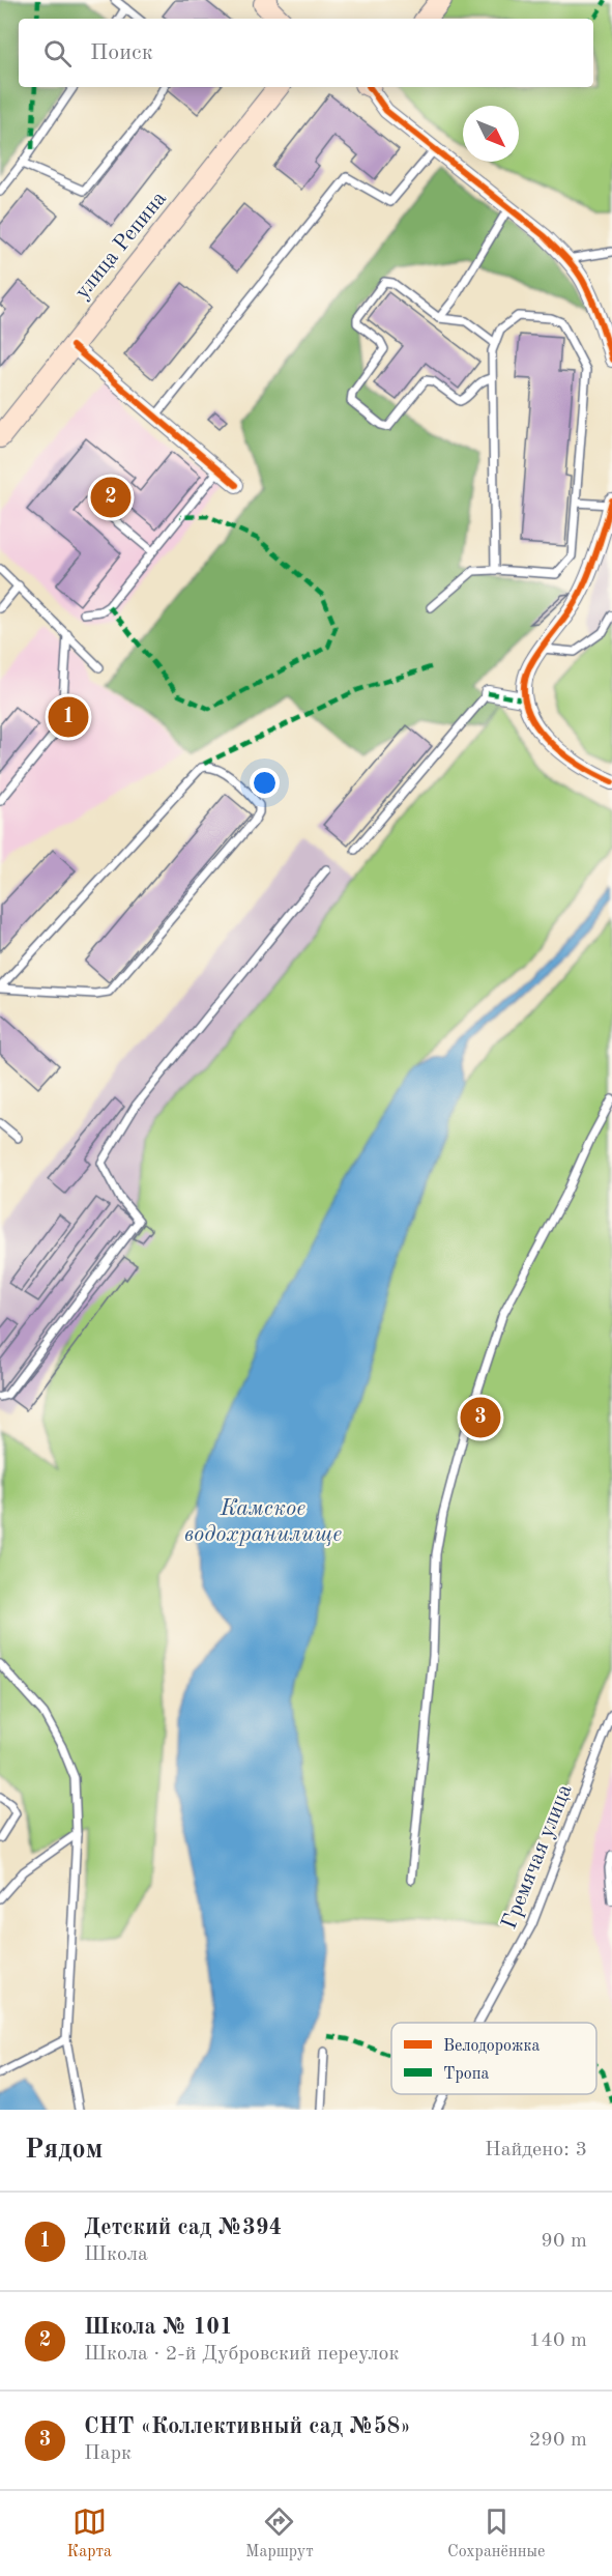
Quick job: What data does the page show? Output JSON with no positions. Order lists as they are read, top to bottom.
{
  "streets": {
    "main road": ["улица Репина"],
    "lane": ["Гремячая улица"]
  },
  "water": ["Камское водохранилище"],
  "legend": ["Велодорожка", "Тропа"],
  "north": "bottom right",
  "page": {
    "search": "Поиск",
    "pins": ["2", "1", "3"],
    "heading": ["Рядом", "Найдено: 3"],
    "list": [
      {
        "mark": "1",
        "name": "Детский сад №394",
        "note": "Школа",
        "value": "90 m"
      },
      {
        "mark": "2",
        "name": "Школа № 101",
        "note": "Школа · 2-й Дубровский переулок",
        "value": "140 m"
      },
      {
        "mark": "3",
        "name": "СНТ «Коллективный сад №58»",
        "note": "Парк",
        "value": "290 m"
      }
    ],
    "nav": ["Карта", "Маршрут", "Сохранённые"]
  }
}
